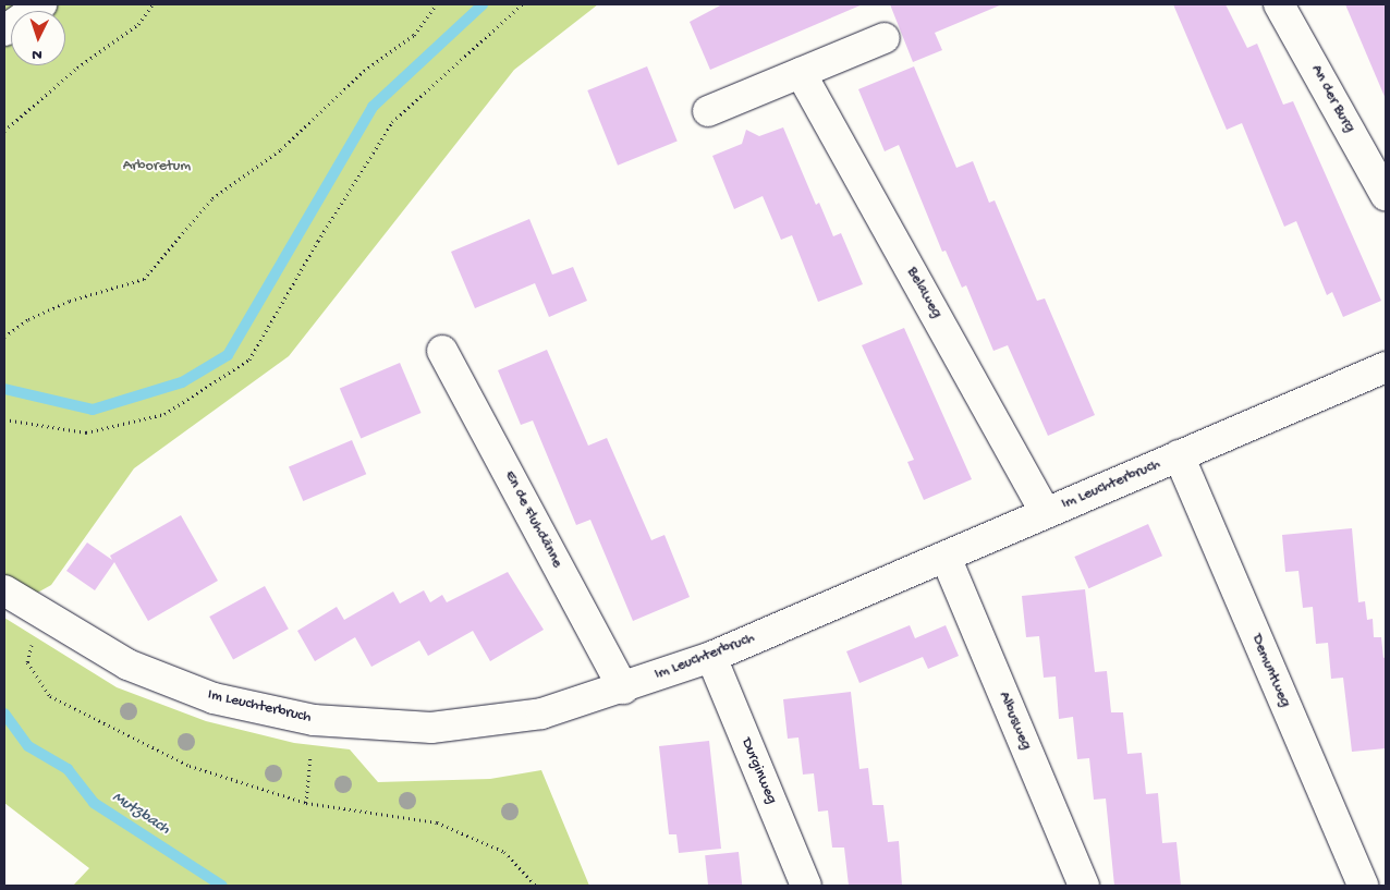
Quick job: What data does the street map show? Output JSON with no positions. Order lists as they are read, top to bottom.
{
  "streets": {
    "street": [
      "An der Burg",
      "Belaweg",
      "Im Leuchterbruch",
      "En de Fluhdänne",
      "Demuntweg",
      "Albusweg",
      "Durginweg"
    ]
  },
  "crossings": [
    ["Belaweg", "Im Leuchterbruch"],
    ["Im Leuchterbruch", "En de Fluhdänne"],
    ["Im Leuchterbruch", "Demuntweg"],
    ["Im Leuchterbruch", "Albusweg"],
    ["Im Leuchterbruch", "Durginweg"]
  ],
  "water": ["Mutzbach"],
  "parks": ["Arboretum"],
  "north": "bottom"
}
